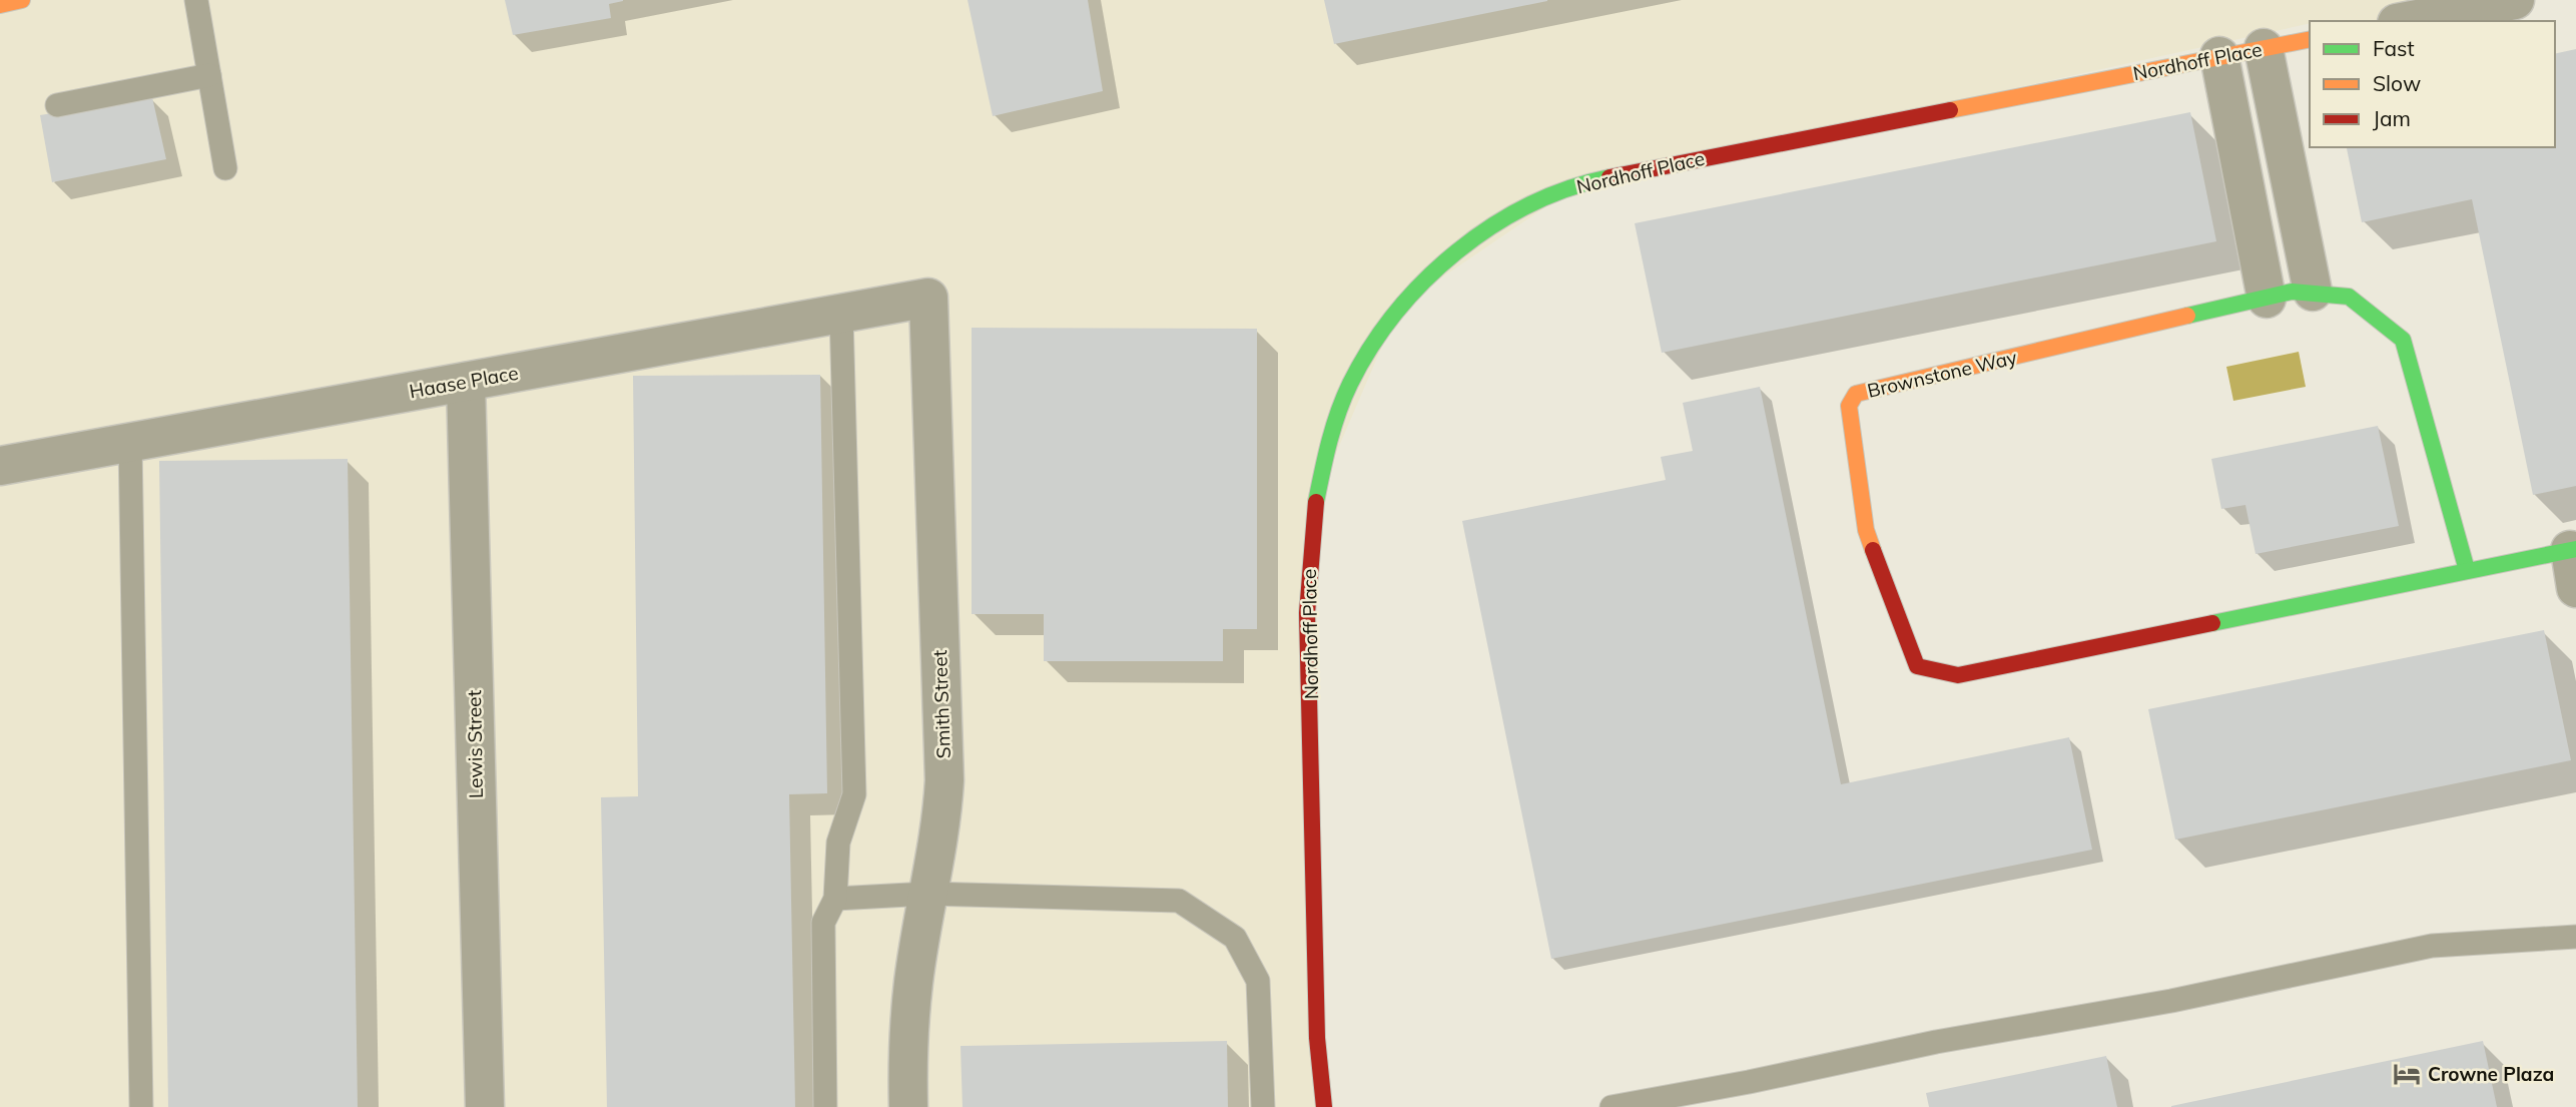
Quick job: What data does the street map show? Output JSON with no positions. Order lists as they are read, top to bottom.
{
  "streets": {
    "street": [
      "Nordhoff Place",
      "Brownstone Way",
      "Haase Place",
      "Smith Street",
      "Lewis Street"
    ]
  },
  "crossings": [
    ["Haase Place", "Smith Street"],
    ["Haase Place", "Lewis Street"]
  ],
  "places": {
    "hotel": ["Crowne Plaza"]
  },
  "legend": ["Fast", "Slow", "Jam"]
}
